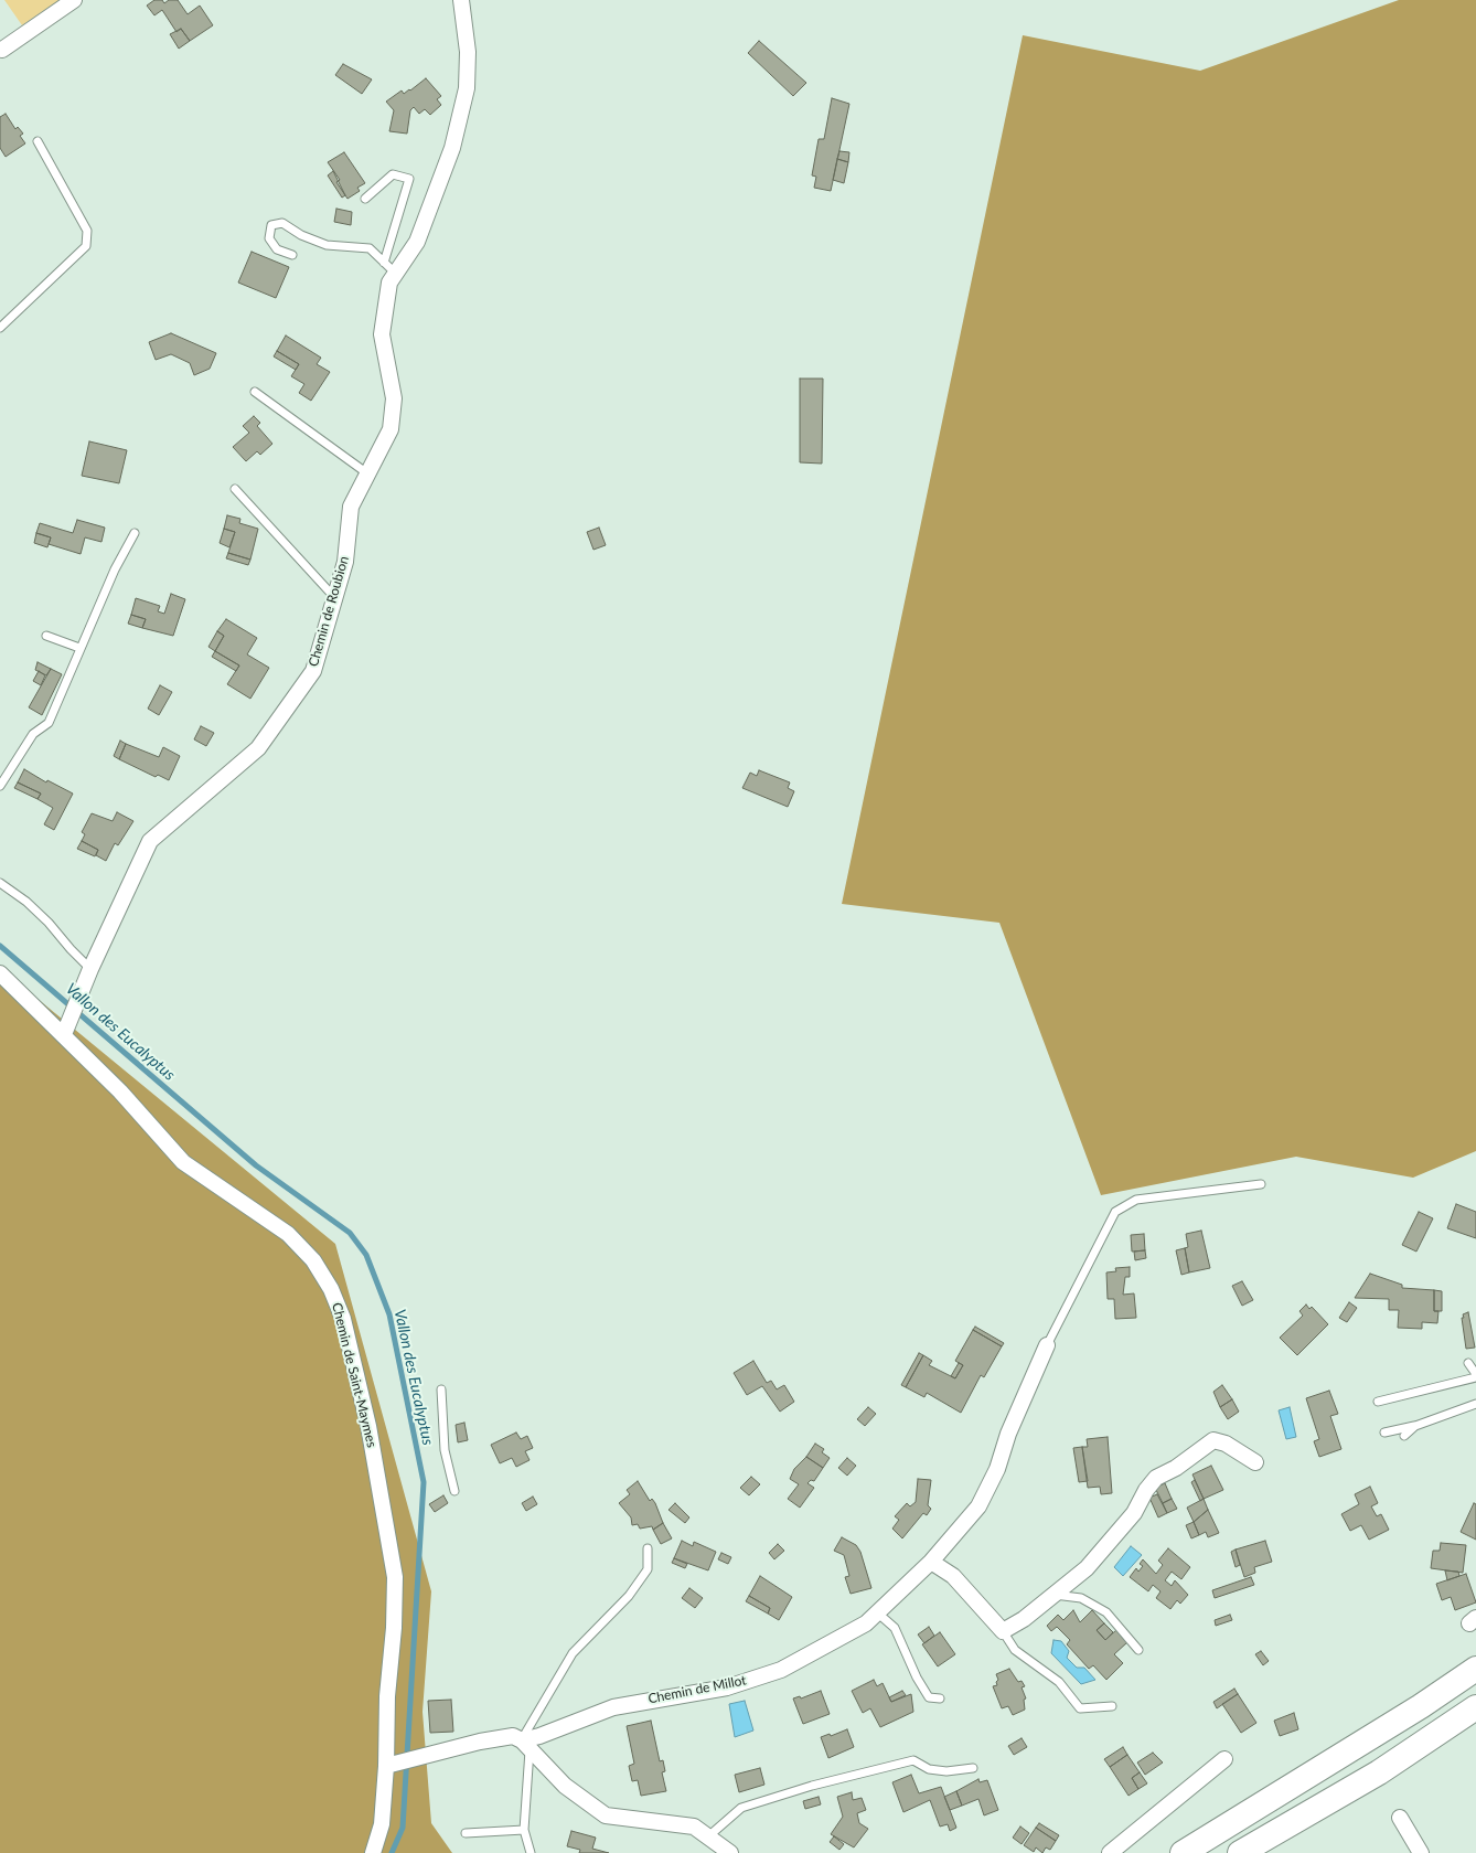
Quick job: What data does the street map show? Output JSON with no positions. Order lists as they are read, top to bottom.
{
  "streets": {
    "street": ["Chemin de Roubion", "Chemin de Saint-Maymes", "Chemin de Millot"]
  },
  "crossings": [
    ["Chemin de Roubion", "Chemin de Saint-Maymes"],
    ["Chemin de Saint-Maymes", "Chemin de Millot"]
  ],
  "water": ["Vallon des Eucalyptus"]
}
